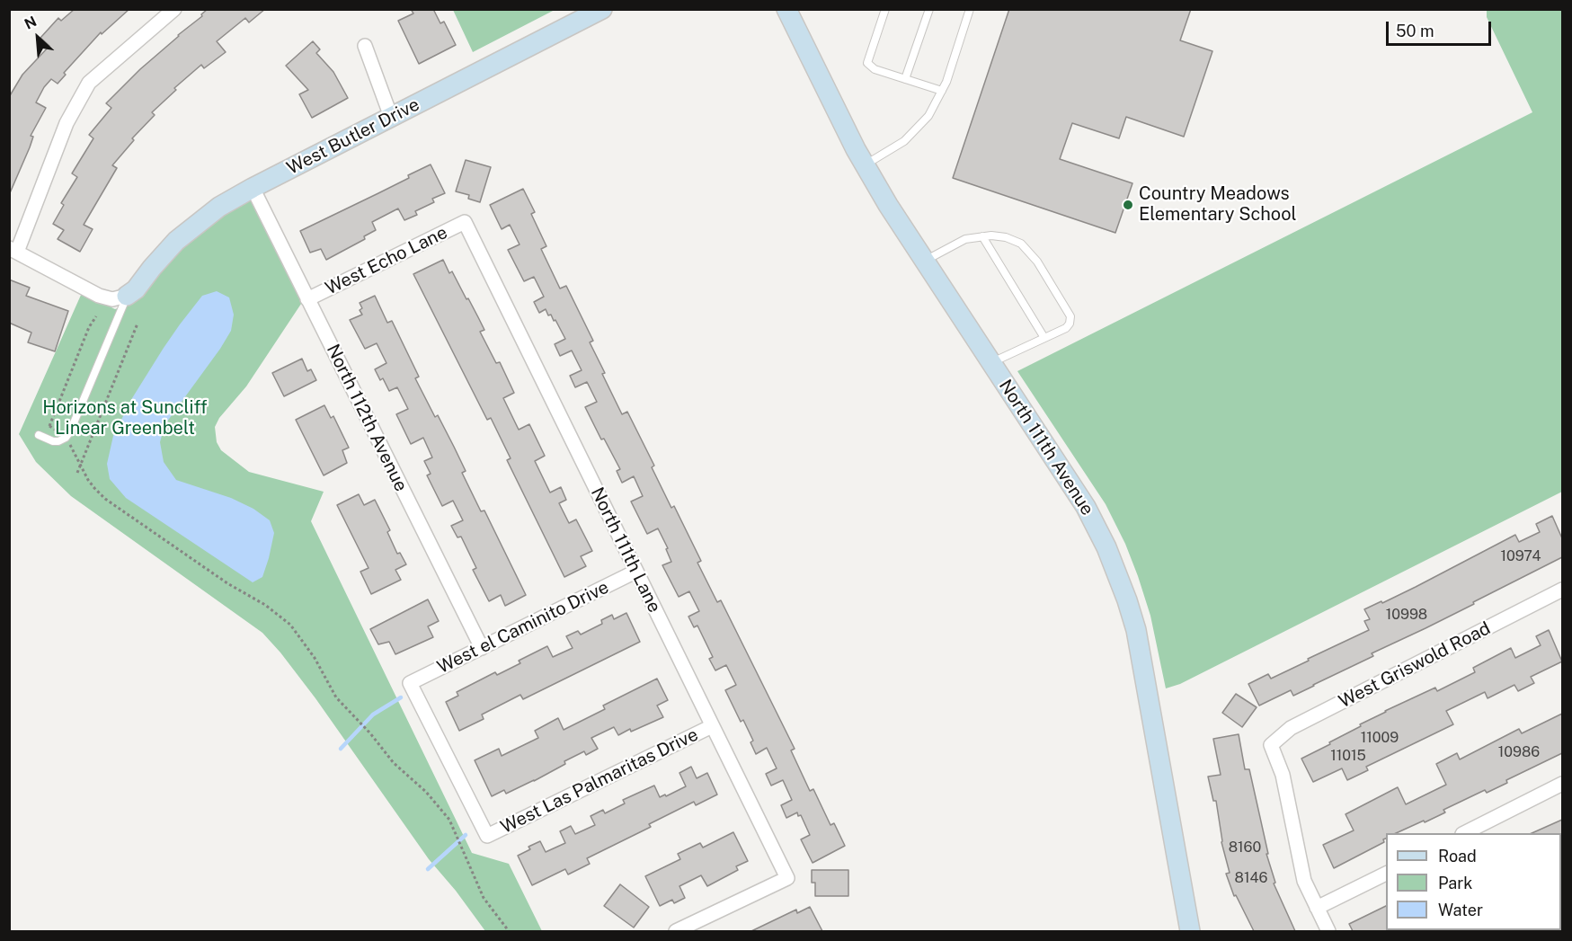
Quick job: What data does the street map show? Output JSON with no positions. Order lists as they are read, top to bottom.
{
  "streets": {
    "street": [
      "West Butler Drive",
      "West Echo Lane",
      "North 112th Avenue",
      "North 111th Avenue",
      "North 111th Lane",
      "West el Caminito Drive",
      "West Griswold Road",
      "West Las Palmaritas Drive"
    ]
  },
  "crossings": [
    ["West Butler Drive", "North 112th Avenue"],
    ["West Echo Lane", "North 112th Avenue"],
    ["West Echo Lane", "North 111th Lane"],
    ["North 112th Avenue", "West el Caminito Drive"],
    ["North 111th Lane", "West el Caminito Drive"],
    ["North 111th Lane", "West Las Palmaritas Drive"],
    ["West el Caminito Drive", "West Las Palmaritas Drive"]
  ],
  "parks": ["Horizons at Suncliff Linear Greenbelt"],
  "places": ["Country Meadows Elementary School"],
  "house_numbers": [
    "10974",
    "10998",
    "11009",
    "10986",
    "11015",
    "8160",
    "8146"
  ],
  "legend": ["Road", "Park", "Water"],
  "scale_bar": "50 m",
  "north": "top left"
}
